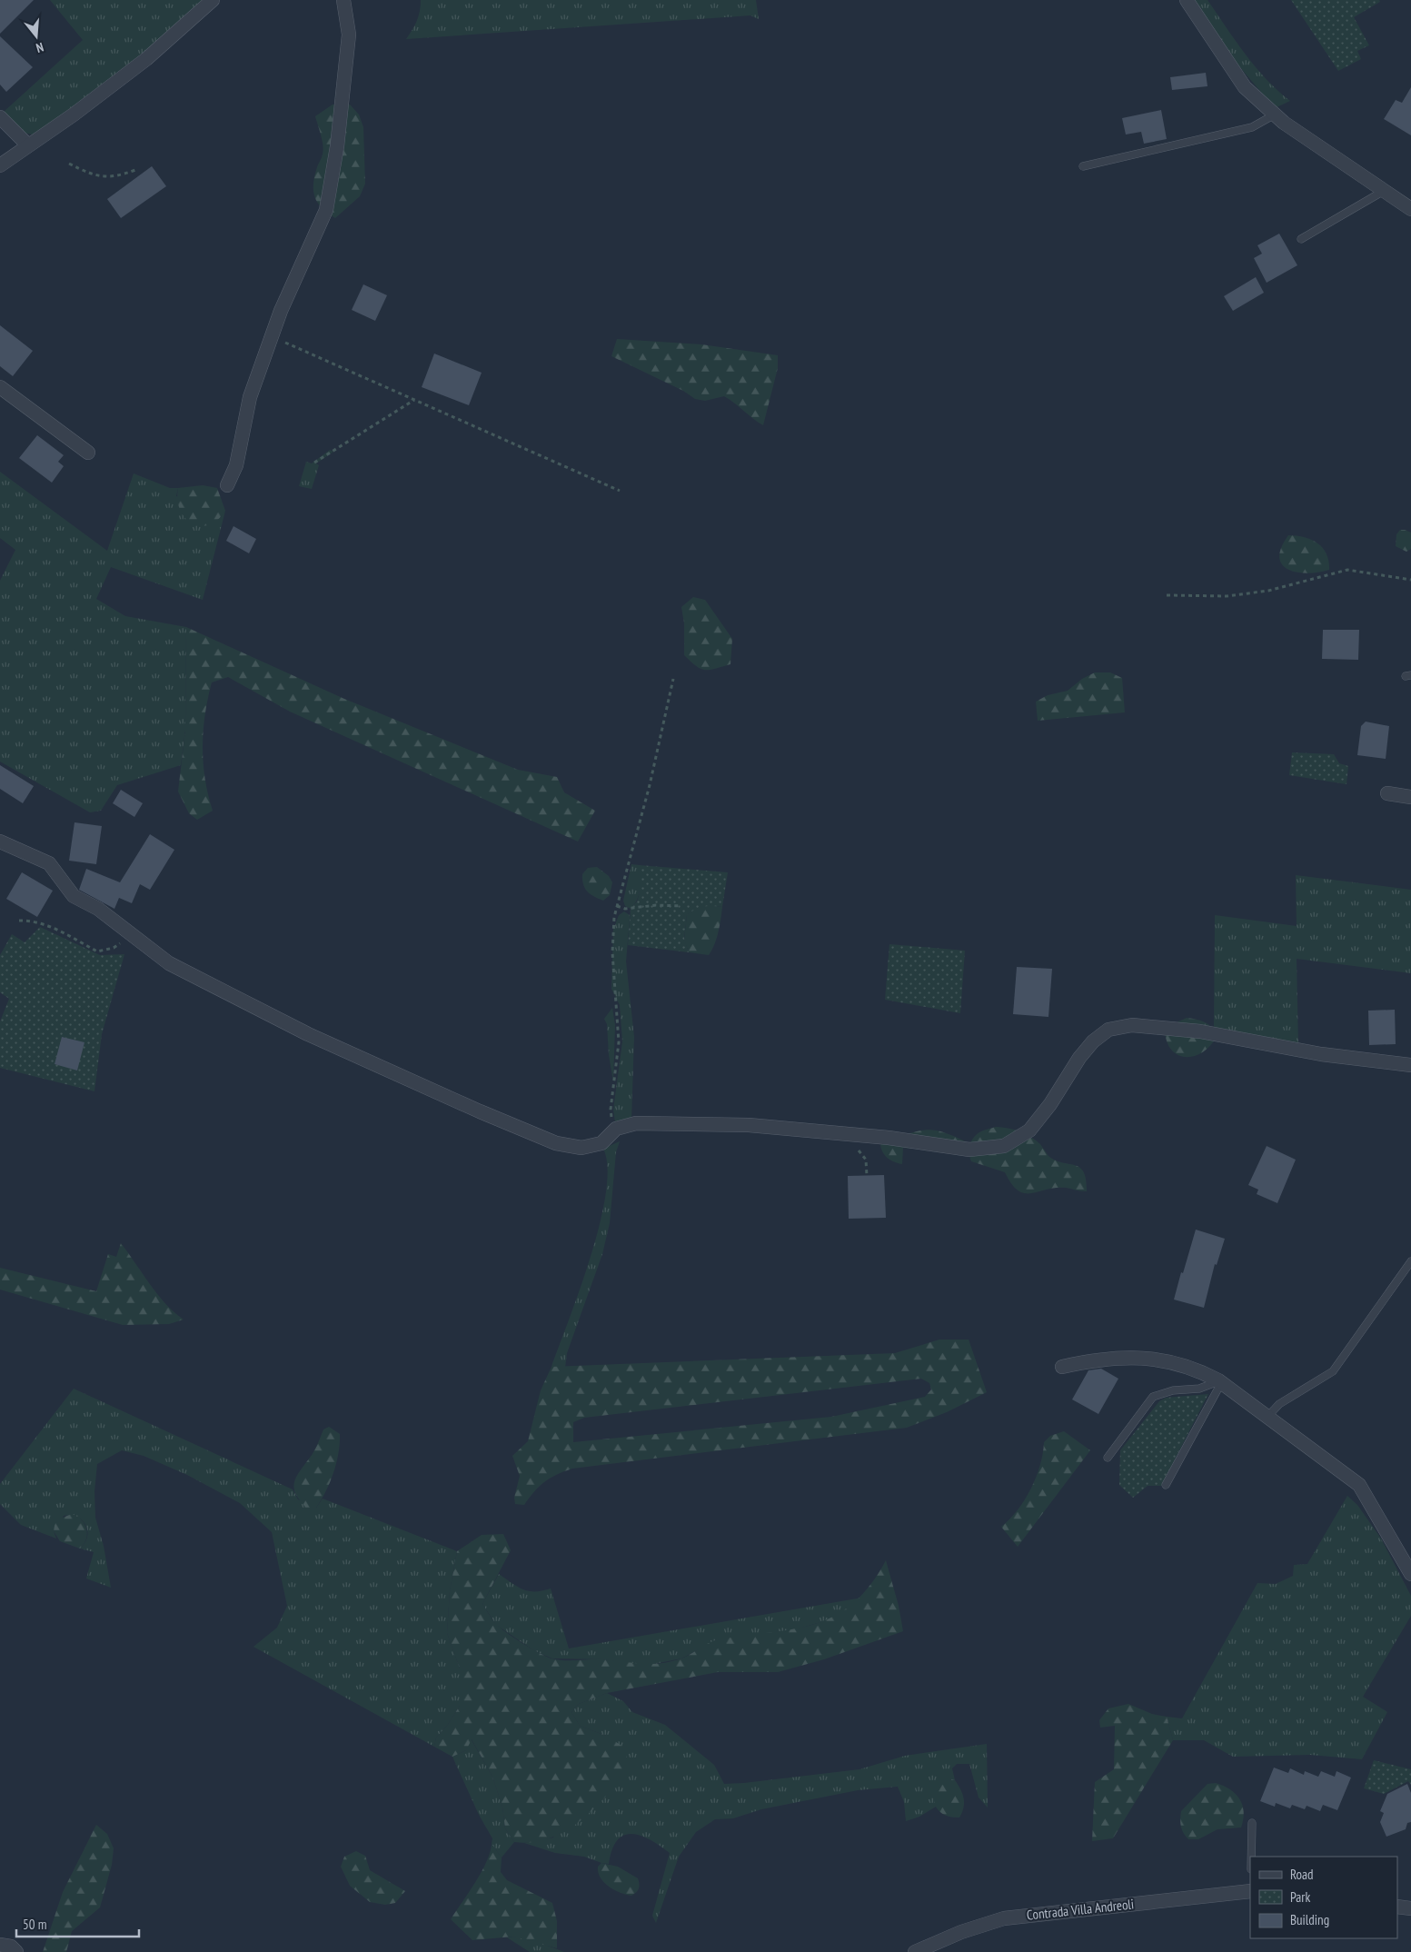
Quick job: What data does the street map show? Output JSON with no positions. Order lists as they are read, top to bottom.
{
  "streets": {
    "street": ["Contrada Villa Andreoli"]
  },
  "legend": ["Road", "Park", "Building"],
  "scale_bar": "50 m",
  "north": "bottom"
}
